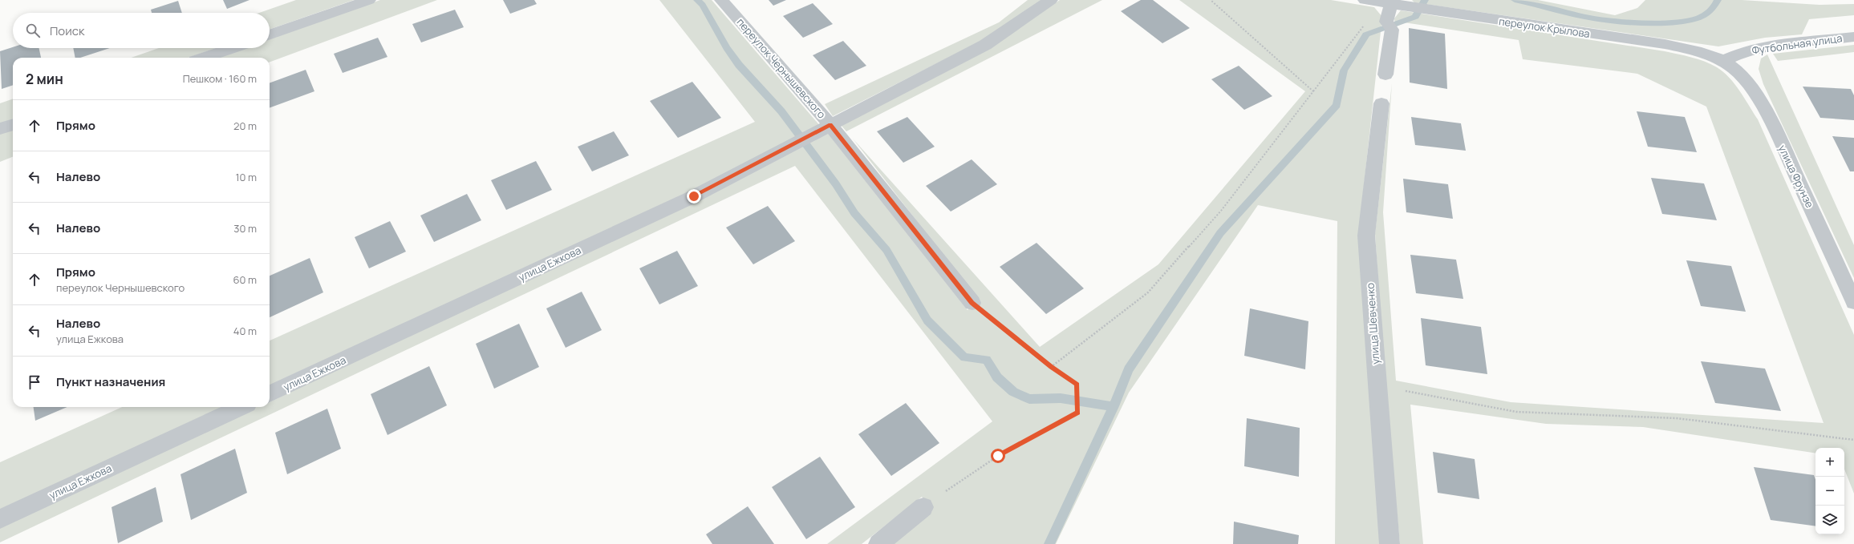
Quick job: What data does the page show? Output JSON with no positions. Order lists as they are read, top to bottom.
{
  "streets": {
    "street": [
      "переулок Крылова",
      "Футбольная улица",
      "переулок Чернышевского",
      "улица Фрунзе",
      "улица Ежкова",
      "улица Шевченко"
    ]
  },
  "crossings": [
    ["переулок Крылова", "Футбольная улица"],
    ["переулок Крылова", "улица Фрунзе"],
    ["Футбольная улица", "улица Фрунзе"],
    ["переулок Чернышевского", "улица Ежкова"]
  ],
  "page": {
    "search": "Поиск",
    "heading": ["2 мин", "Пешком · 160 m"],
    "list": [
      ["Прямо", "20 m"],
      ["Налево", "10 m"],
      ["Налево", "30 m"],
      ["Прямо", "переулок Чернышевского", "60 m"],
      ["Налево", "улица Ежкова", "40 m"],
      "Пункт назначения"
    ],
    "map_buttons": ["+", "−"]
  }
}
